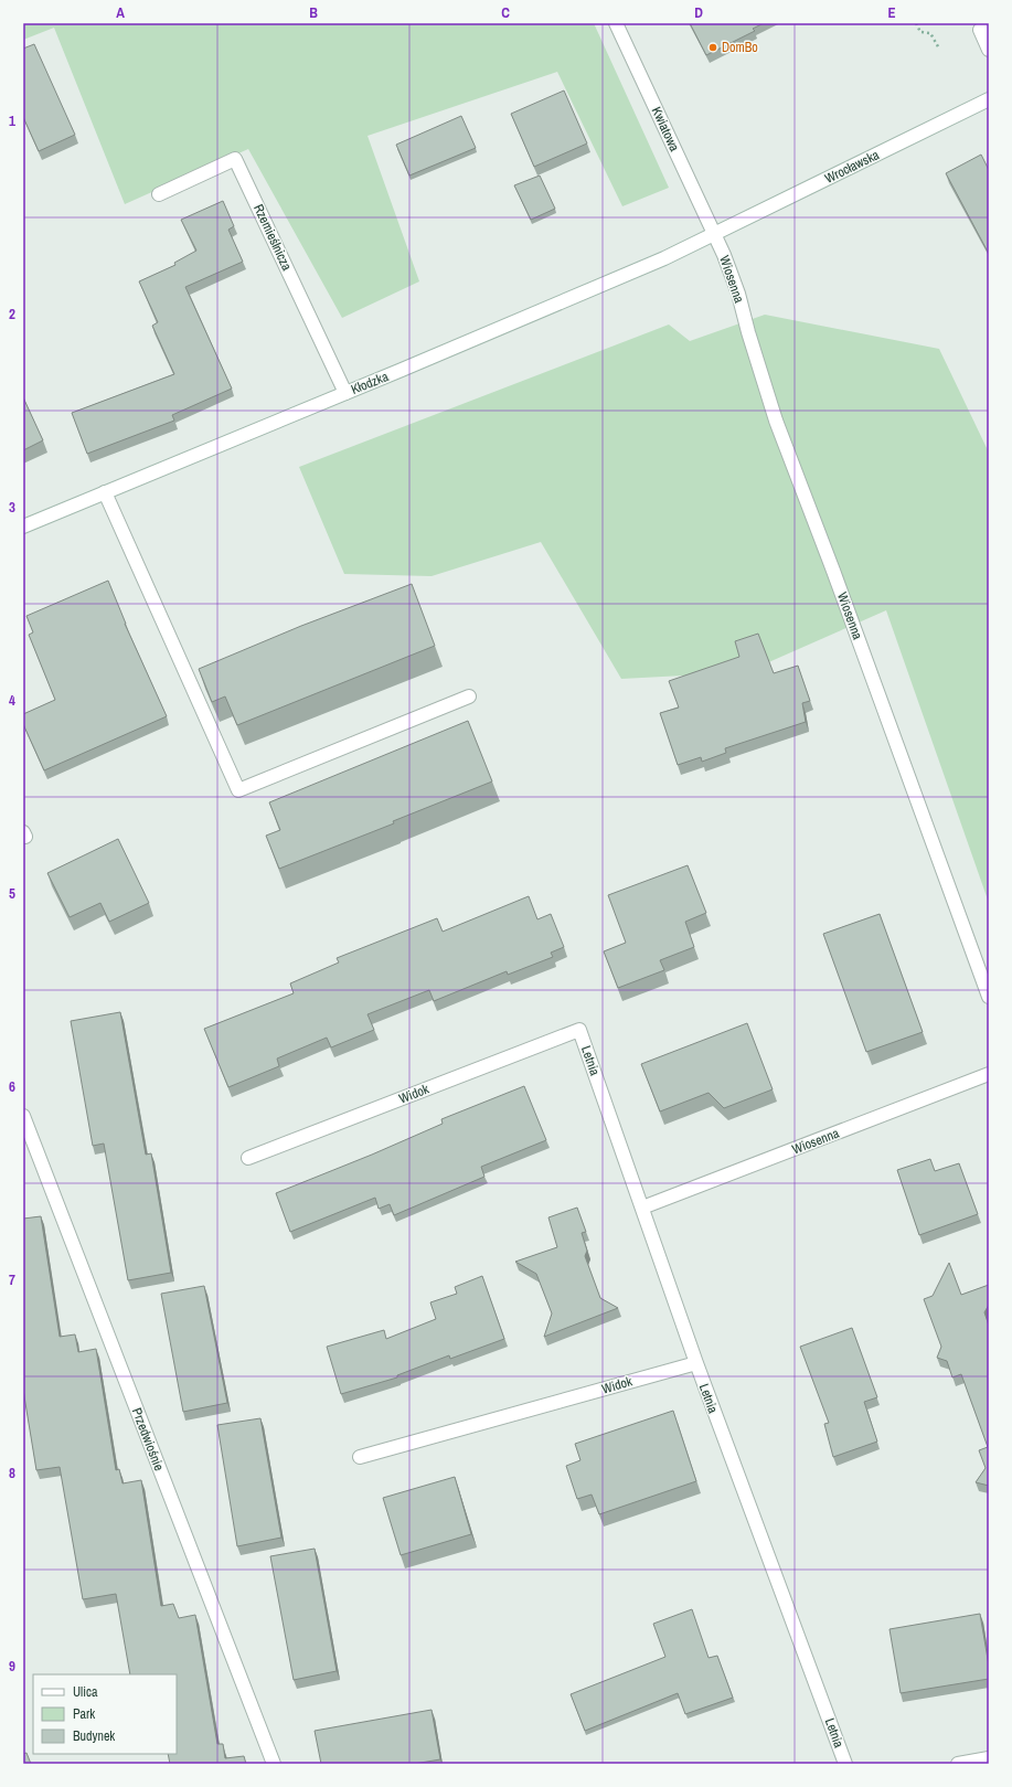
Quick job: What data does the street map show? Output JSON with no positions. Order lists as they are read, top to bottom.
{
  "streets": {
    "street": [
      "Kwiatowa",
      "Wrocławska",
      "Rzemieślnicza",
      "Wiosenna",
      "Kłodzka",
      "Letnia",
      "Widok",
      "Przedwiośnie"
    ]
  },
  "crossings": [
    ["Kwiatowa", "Wrocławska"],
    ["Kwiatowa", "Wiosenna"],
    ["Kwiatowa", "Kłodzka"],
    ["Wrocławska", "Wiosenna"],
    ["Wrocławska", "Kłodzka"],
    ["Rzemieślnicza", "Kłodzka"],
    ["Wiosenna", "Kłodzka"],
    ["Wiosenna", "Letnia"],
    ["Letnia", "Widok"]
  ],
  "places": ["DomBo"],
  "legend": ["Ulica", "Park", "Budynek"],
  "grid": {
    "columns": [
      "A",
      "B",
      "C",
      "D",
      "E"
    ],
    "rows": [
      "1",
      "2",
      "3",
      "4",
      "5",
      "6",
      "7",
      "8",
      "9"
    ]
  }
}
